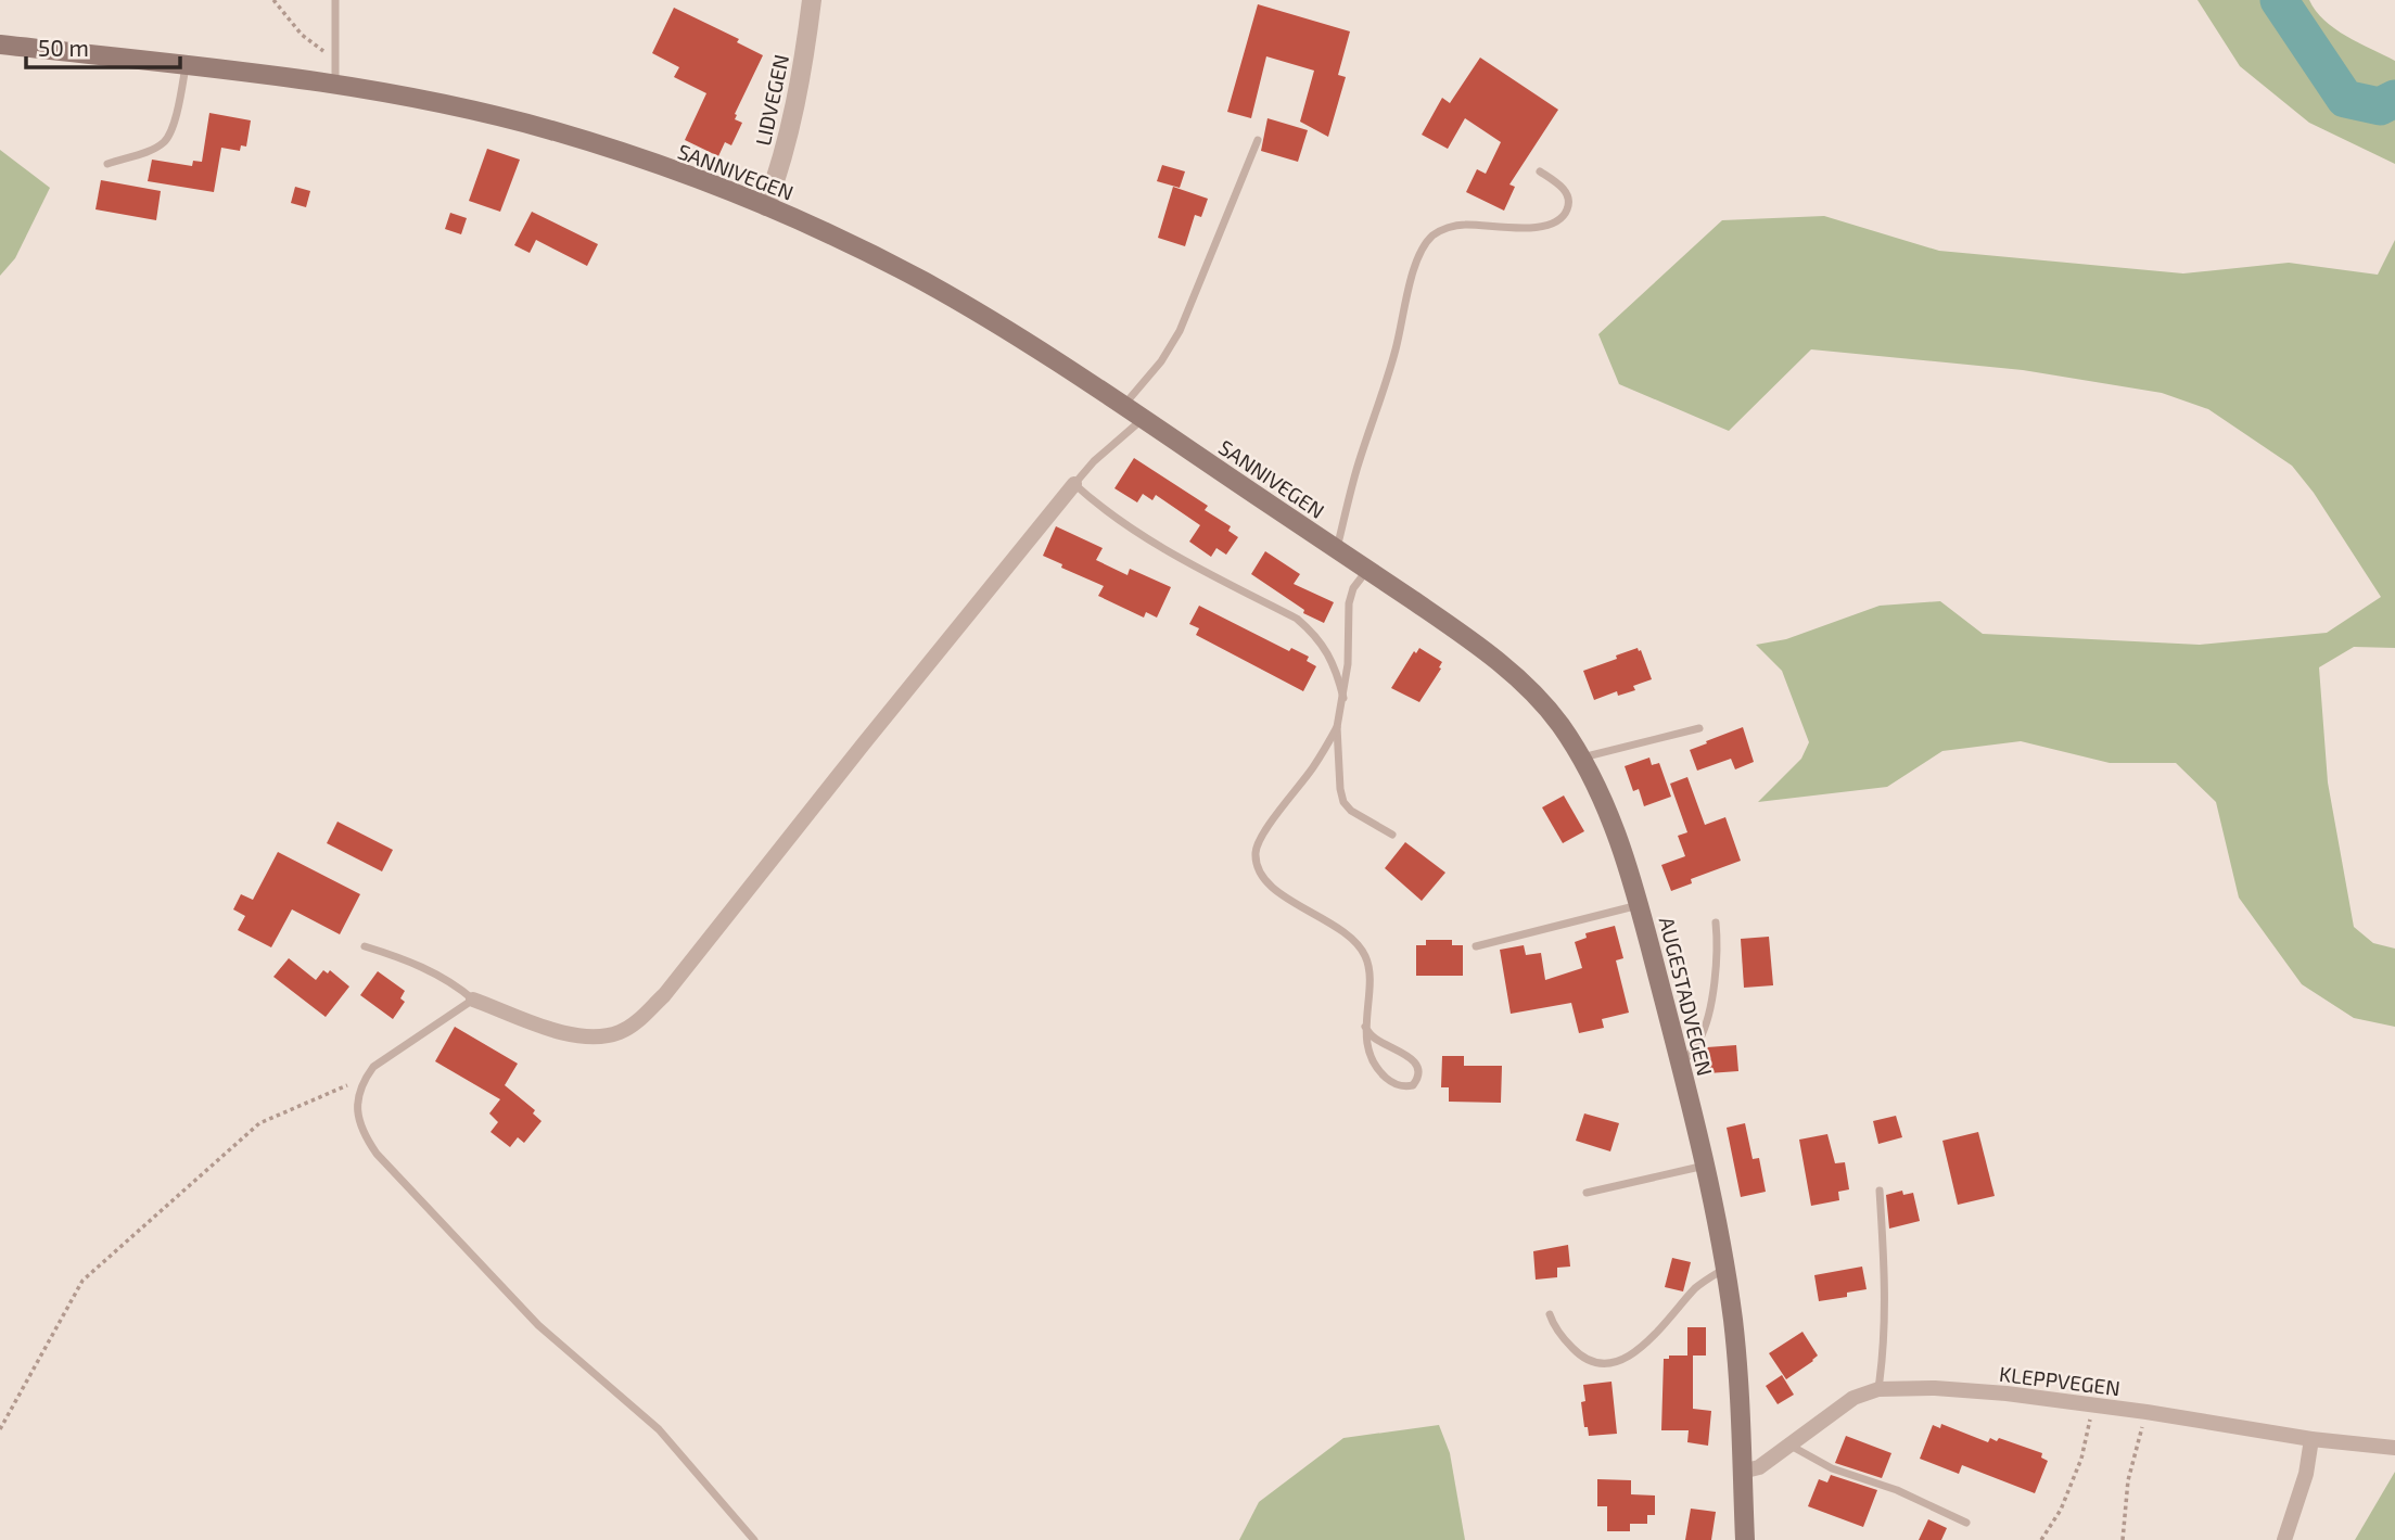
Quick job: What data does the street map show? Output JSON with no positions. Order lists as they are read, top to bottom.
{
  "streets": {
    "main road": ["SANNIVEGEN", "AUGESTADVEGEN"],
    "street": ["LIDVEGEN", "KLEPPVEGEN"]
  },
  "crossings": [
    ["LIDVEGEN", "SANNIVEGEN"],
    ["SANNIVEGEN", "AUGESTADVEGEN"],
    ["AUGESTADVEGEN", "KLEPPVEGEN"]
  ],
  "scale_bar": "50 m"
}
